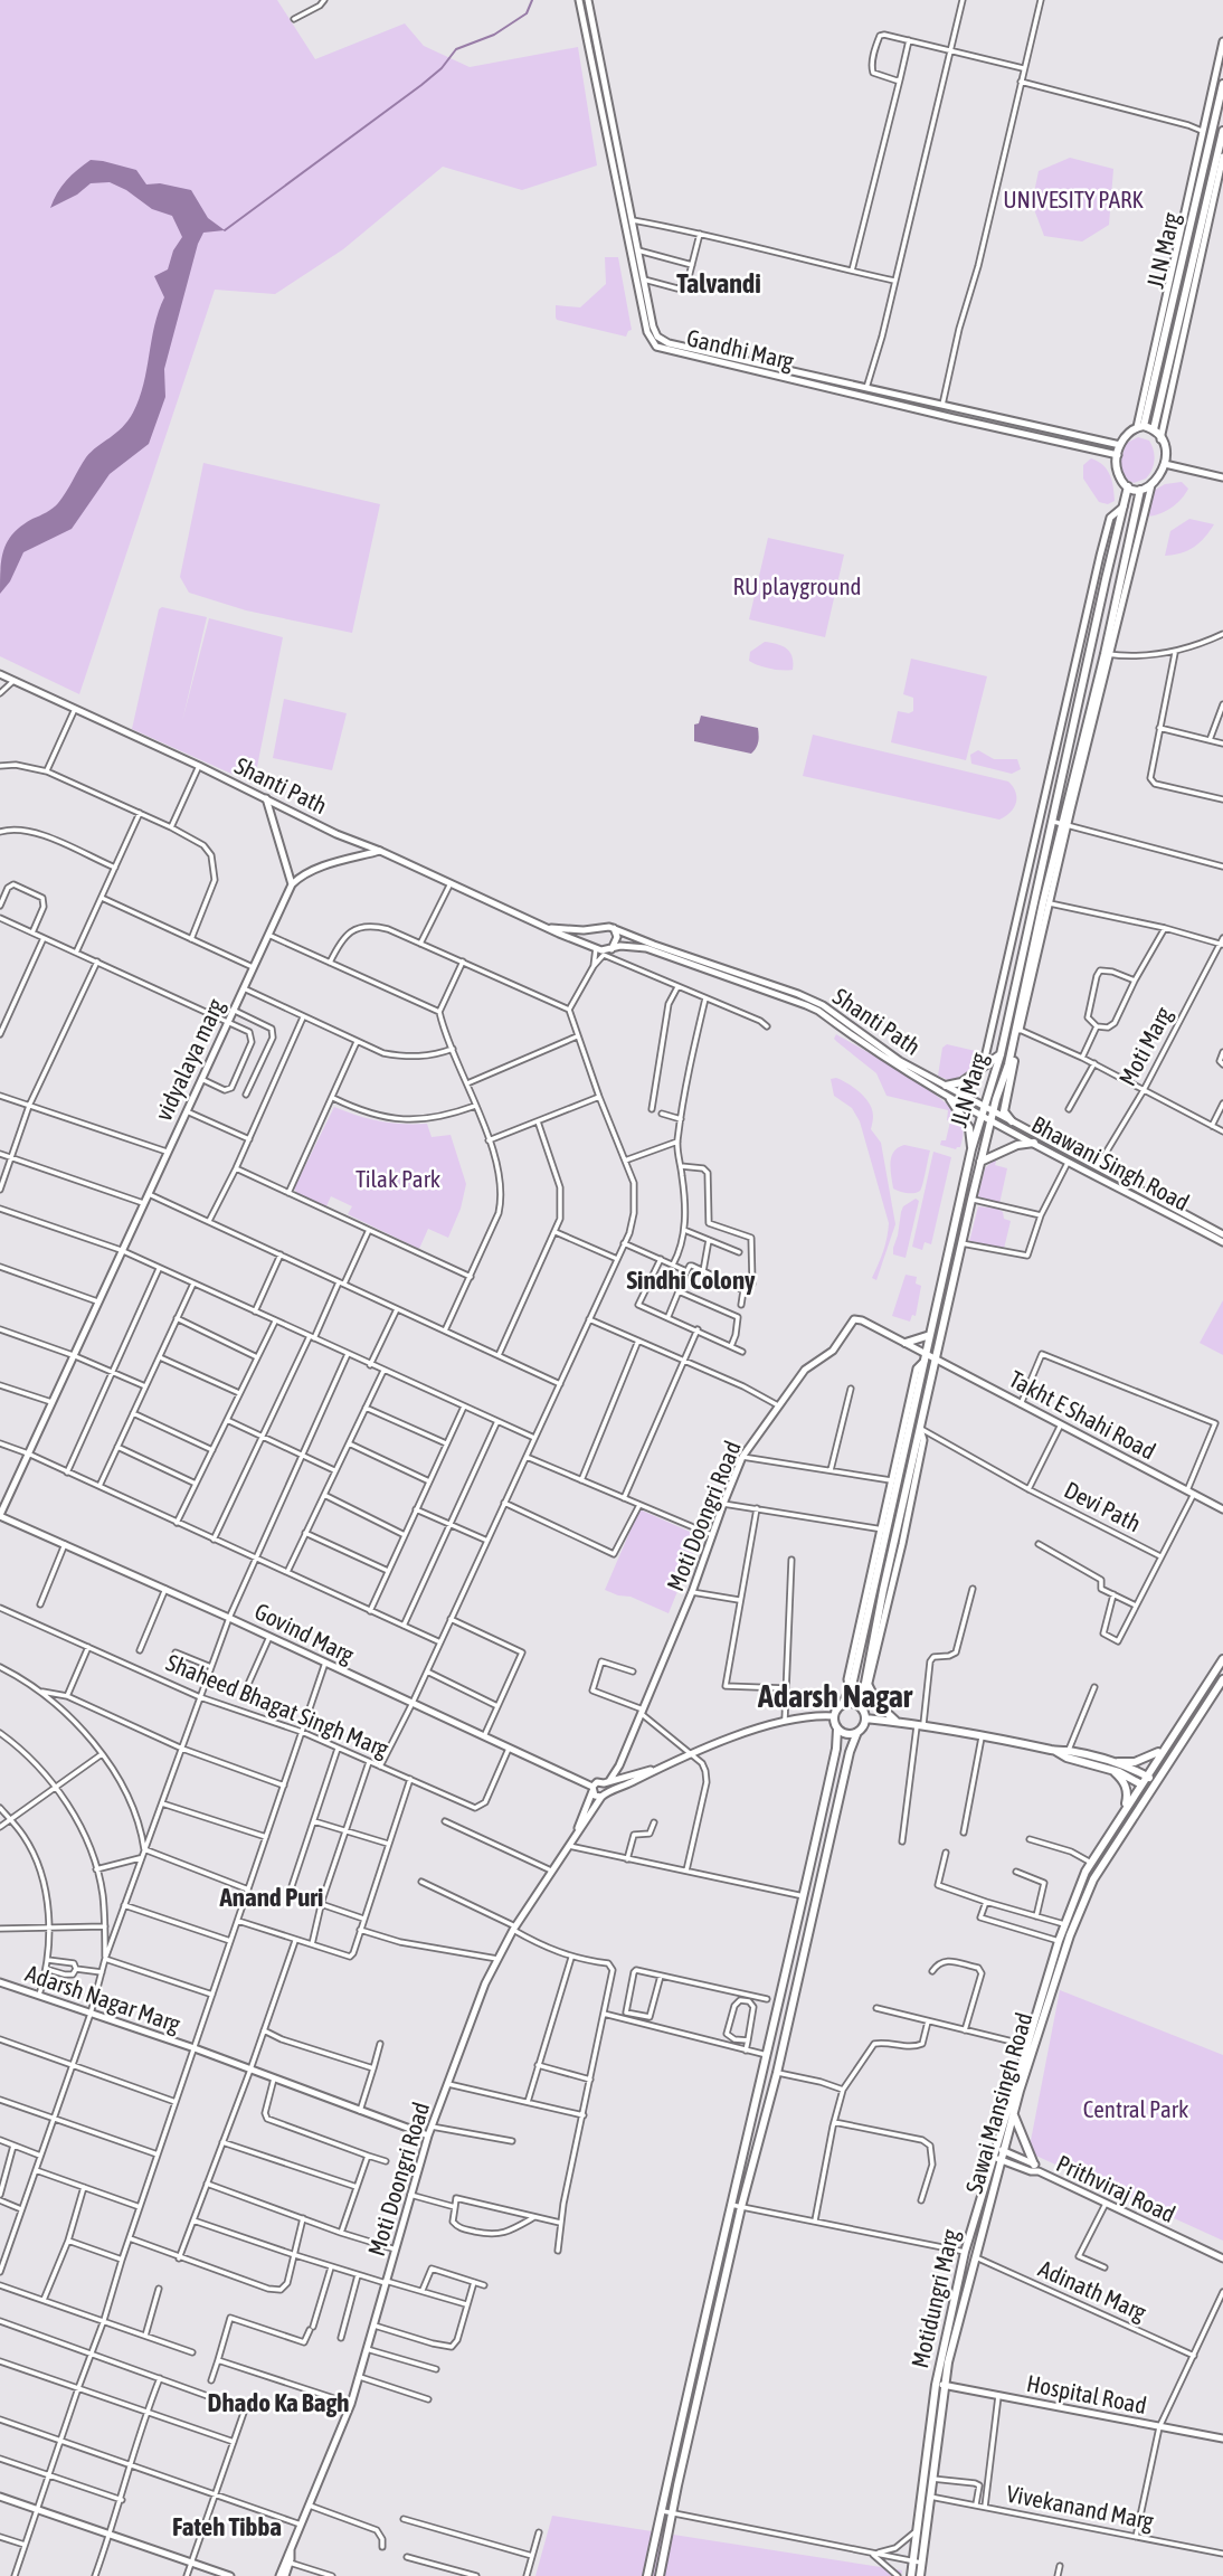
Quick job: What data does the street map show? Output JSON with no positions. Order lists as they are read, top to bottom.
{
  "streets": {
    "main road": ["JLN Marg", "Sawai Mansingh Road", "Motidungri Marg"],
    "street": [
      "Gandhi Marg",
      "Shanti Path",
      "Moti Marg",
      "vidyalaya marg",
      "Bhawani Singh Road",
      "Takht E Shahi Road",
      "Devi Path",
      "Moti Doongri Road",
      "Govind Marg",
      "Shaheed Bhagat Singh Marg",
      "Adarsh Nagar Marg",
      "Prithviraj Road",
      "Adinath Marg",
      "Hospital Road",
      "Vivekanand Marg"
    ]
  },
  "crossings": [
    ["JLN Marg", "Gandhi Marg"],
    ["JLN Marg", "Shanti Path"],
    ["JLN Marg", "Bhawani Singh Road"],
    ["JLN Marg", "Takht E Shahi Road"],
    ["JLN Marg", "Devi Path"],
    ["JLN Marg", "Moti Doongri Road"],
    ["Shanti Path", "Bhawani Singh Road"],
    ["Moti Marg", "Bhawani Singh Road"],
    ["vidyalaya marg", "Govind Marg"],
    ["Takht E Shahi Road", "Devi Path"],
    ["Takht E Shahi Road", "Moti Doongri Road"],
    ["Moti Doongri Road", "Govind Marg"],
    ["Moti Doongri Road", "Adarsh Nagar Marg"],
    ["Govind Marg", "Shaheed Bhagat Singh Marg"],
    ["Sawai Mansingh Road", "Prithviraj Road"],
    ["Sawai Mansingh Road", "Adinath Marg"],
    ["Sawai Mansingh Road", "Motidungri Marg"],
    ["Sawai Mansingh Road", "Hospital Road"],
    ["Sawai Mansingh Road", "Vivekanand Marg"],
    ["Prithviraj Road", "Motidungri Marg"],
    ["Motidungri Marg", "Hospital Road"]
  ],
  "districts": [
    "Talvandi",
    "Sindhi Colony",
    "Adarsh Nagar",
    "Anand Puri",
    "Dhado Ka Bagh",
    "Fateh Tibba"
  ],
  "parks": [
    "UNIVESITY PARK",
    "RU playground",
    "Tilak Park",
    "Central Park"
  ]
}
